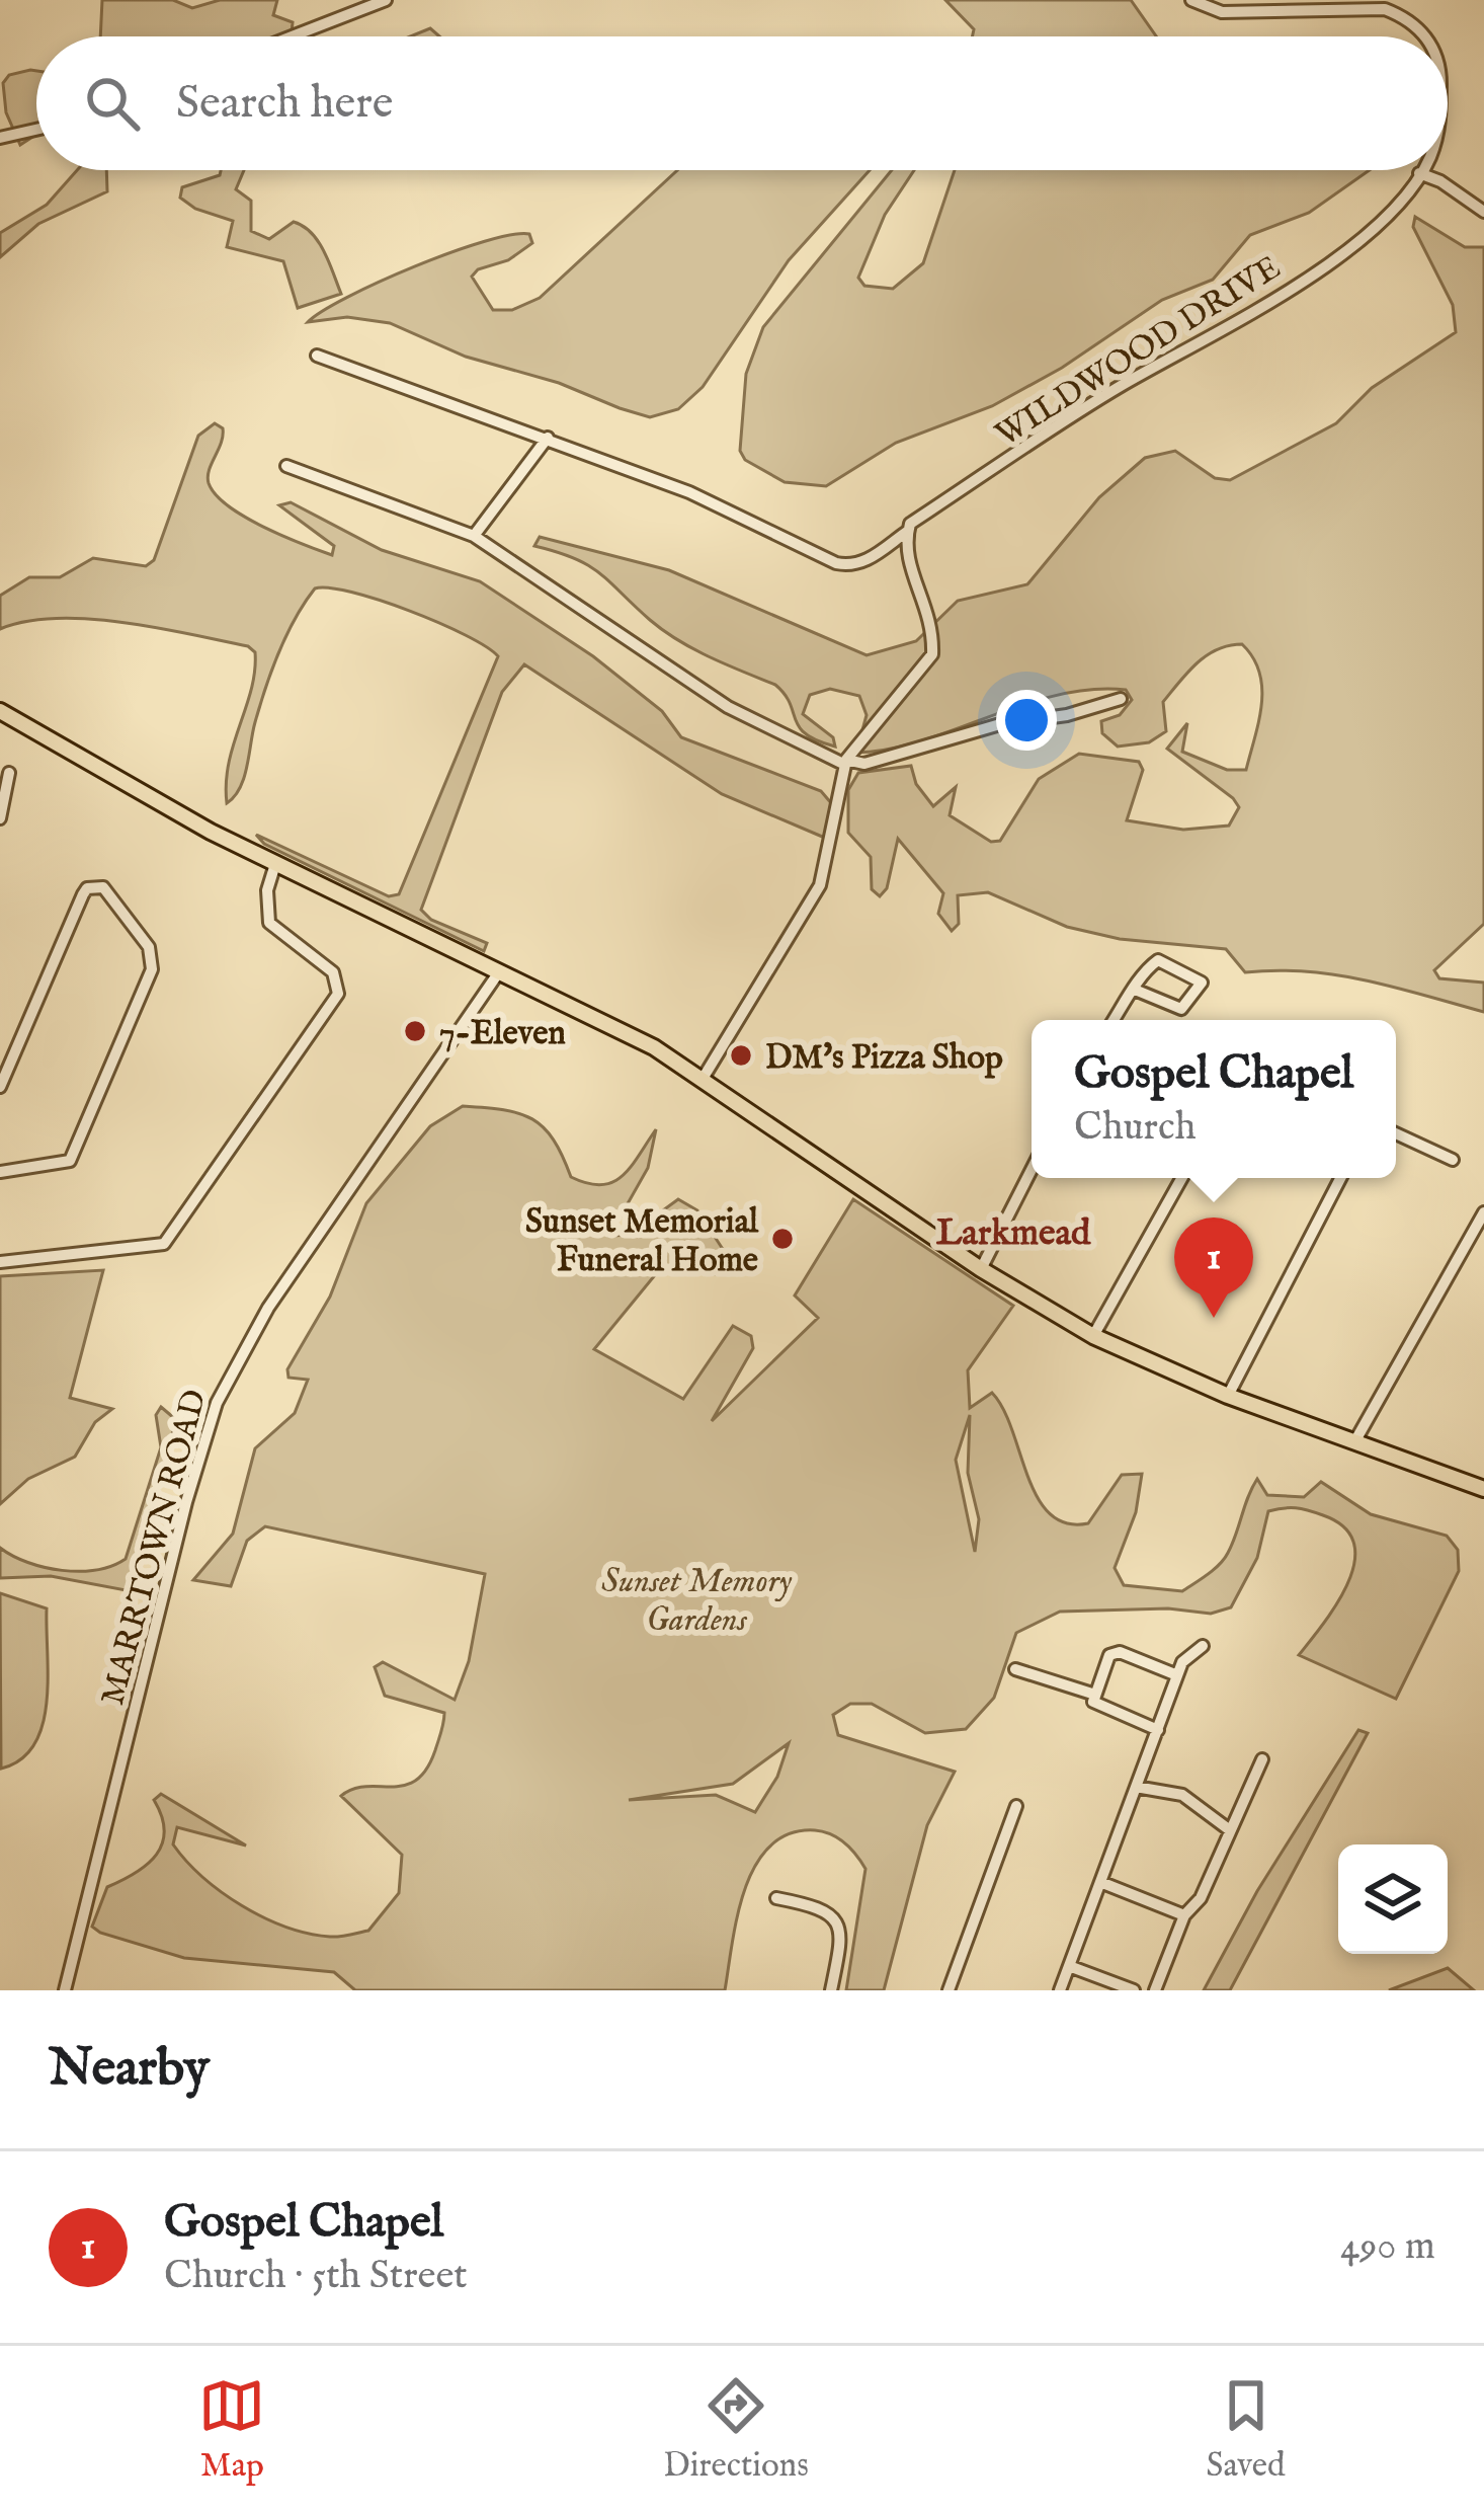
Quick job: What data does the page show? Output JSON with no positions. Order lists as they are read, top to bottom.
{
  "streets": {
    "street": ["WILDWOOD DRIVE", "MARRTOWN ROAD"]
  },
  "districts": ["Larkmead"],
  "parks": ["Sunset Memory Gardens"],
  "places": ["7-Eleven", "DM's Pizza Shop", "Sunset Memorial Funeral Home"],
  "page": {
    "search": "Search here",
    "popup": ["Gospel Chapel", "Church"],
    "pins": "1",
    "heading": "Nearby",
    "list": [
      {
        "mark": "1",
        "name": "Gospel Chapel",
        "note": "Church · 5th Street",
        "value": "490 m"
      }
    ],
    "nav": ["Map", "Directions", "Saved"]
  }
}
